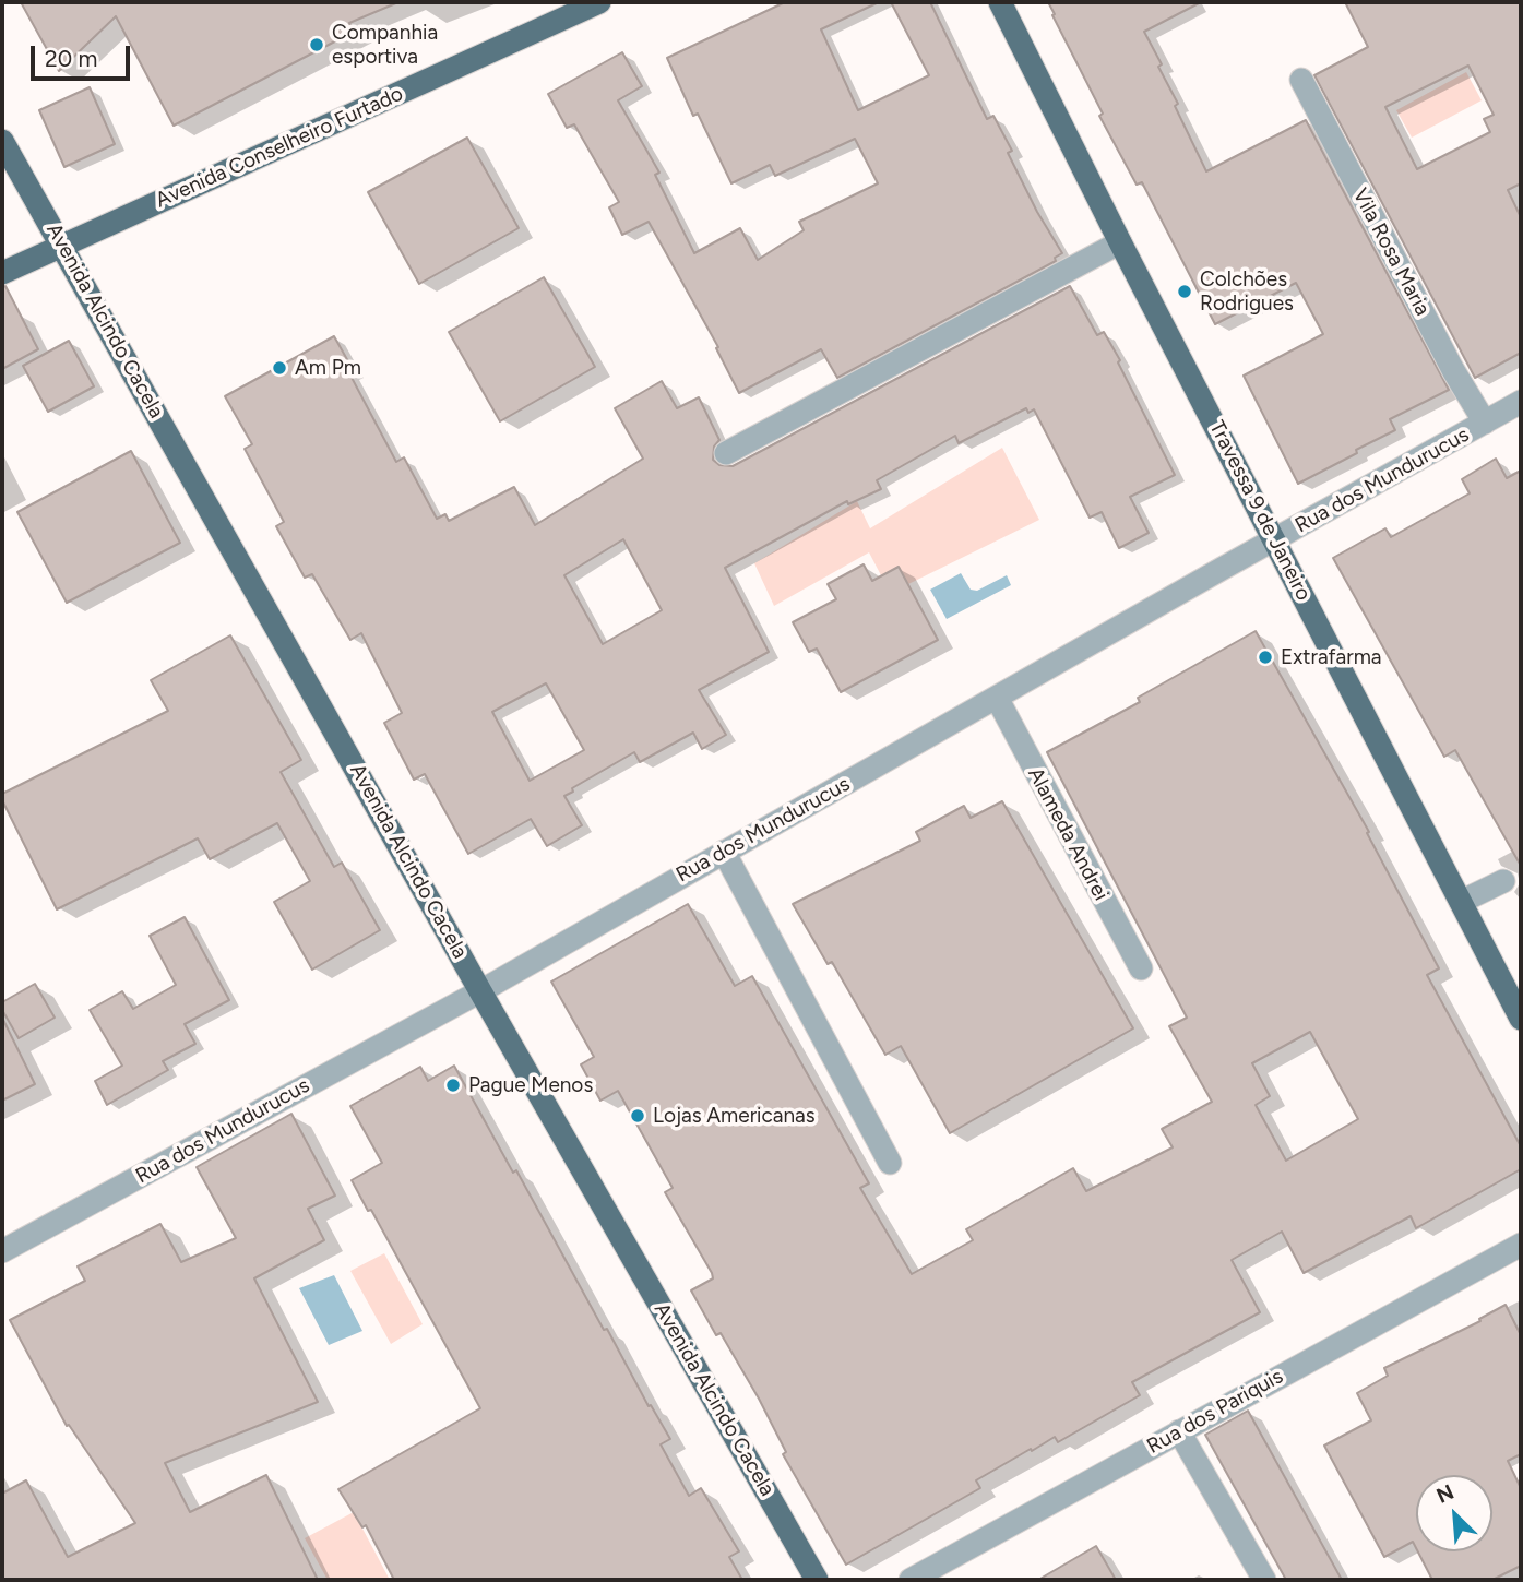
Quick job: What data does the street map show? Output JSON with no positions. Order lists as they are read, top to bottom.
{
  "streets": {
    "main road": ["Avenida Conselheiro Furtado", "Avenida Alcindo Cacela", "Travessa 9 de Janeiro"],
    "street": [
      "Vila Rosa Maria",
      "Rua dos Mundurucus",
      "Alameda Andrei",
      "Rua dos Pariquis"
    ]
  },
  "crossings": [
    ["Avenida Conselheiro Furtado", "Avenida Alcindo Cacela"],
    ["Vila Rosa Maria", "Rua dos Mundurucus"],
    ["Avenida Alcindo Cacela", "Rua dos Mundurucus"],
    ["Rua dos Mundurucus", "Travessa 9 de Janeiro"],
    ["Rua dos Mundurucus", "Alameda Andrei"]
  ],
  "places": [
    "Companhia esportiva",
    "Colchões Rodrigues",
    "Am Pm",
    "Extrafarma",
    "Pague Menos",
    "Lojas Americanas"
  ],
  "scale_bar": "20 m",
  "north": "top left"
}
